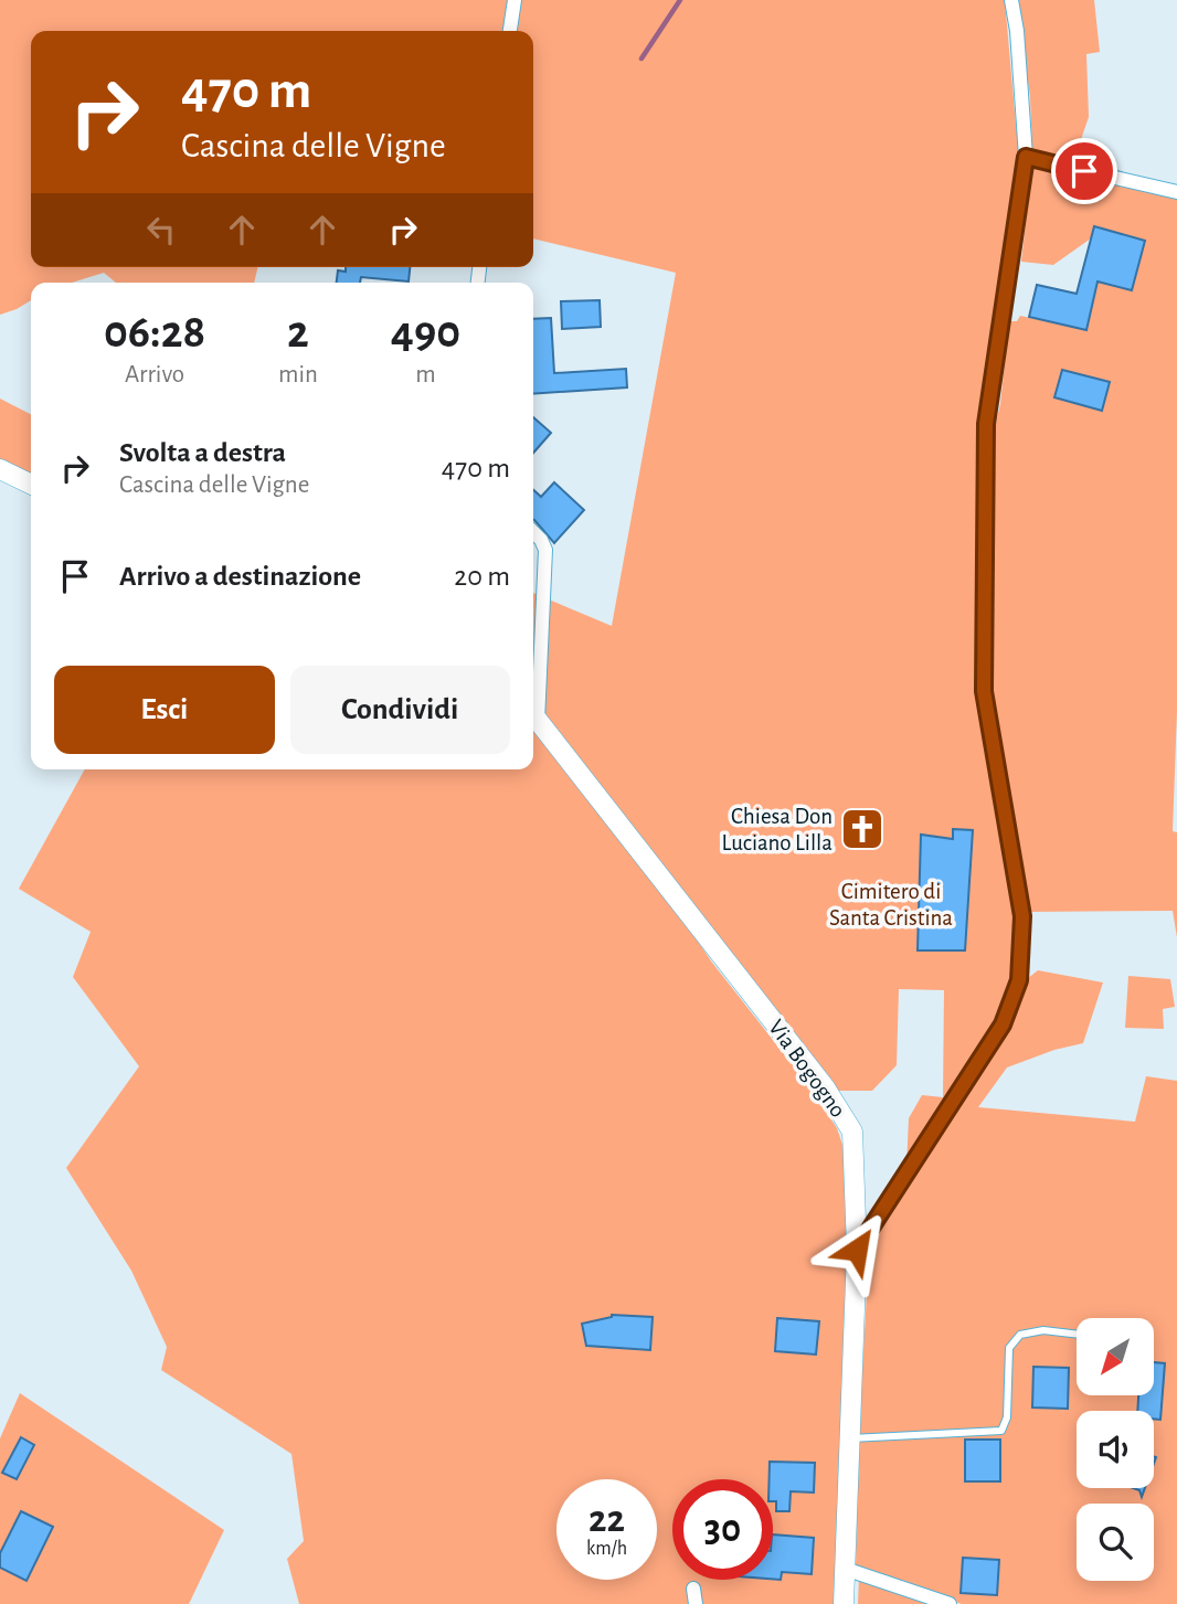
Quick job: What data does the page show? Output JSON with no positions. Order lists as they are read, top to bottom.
{
  "streets": {
    "main road": ["Via Bogogno"]
  },
  "parks": ["Cimitero di Santa Cristina"],
  "places": {
    "church": ["Chiesa Don Luciano Lilla"]
  },
  "north": "bottom left",
  "page": {
    "turn": ["470 m", "Cascina delle Vigne"],
    "eta": [
      "06:28",
      "Arrivo",
      "2",
      "min",
      "490",
      "m"
    ],
    "list": [
      {
        "name": "Svolta a destra",
        "note": "Cascina delle Vigne",
        "value": "470 m"
      },
      {
        "name": "Arrivo a destinazione",
        "value": "20 m"
      }
    ],
    "buttons": ["Esci", "Condividi"],
    "speed": "22 km/h",
    "limit": "30"
  }
}
